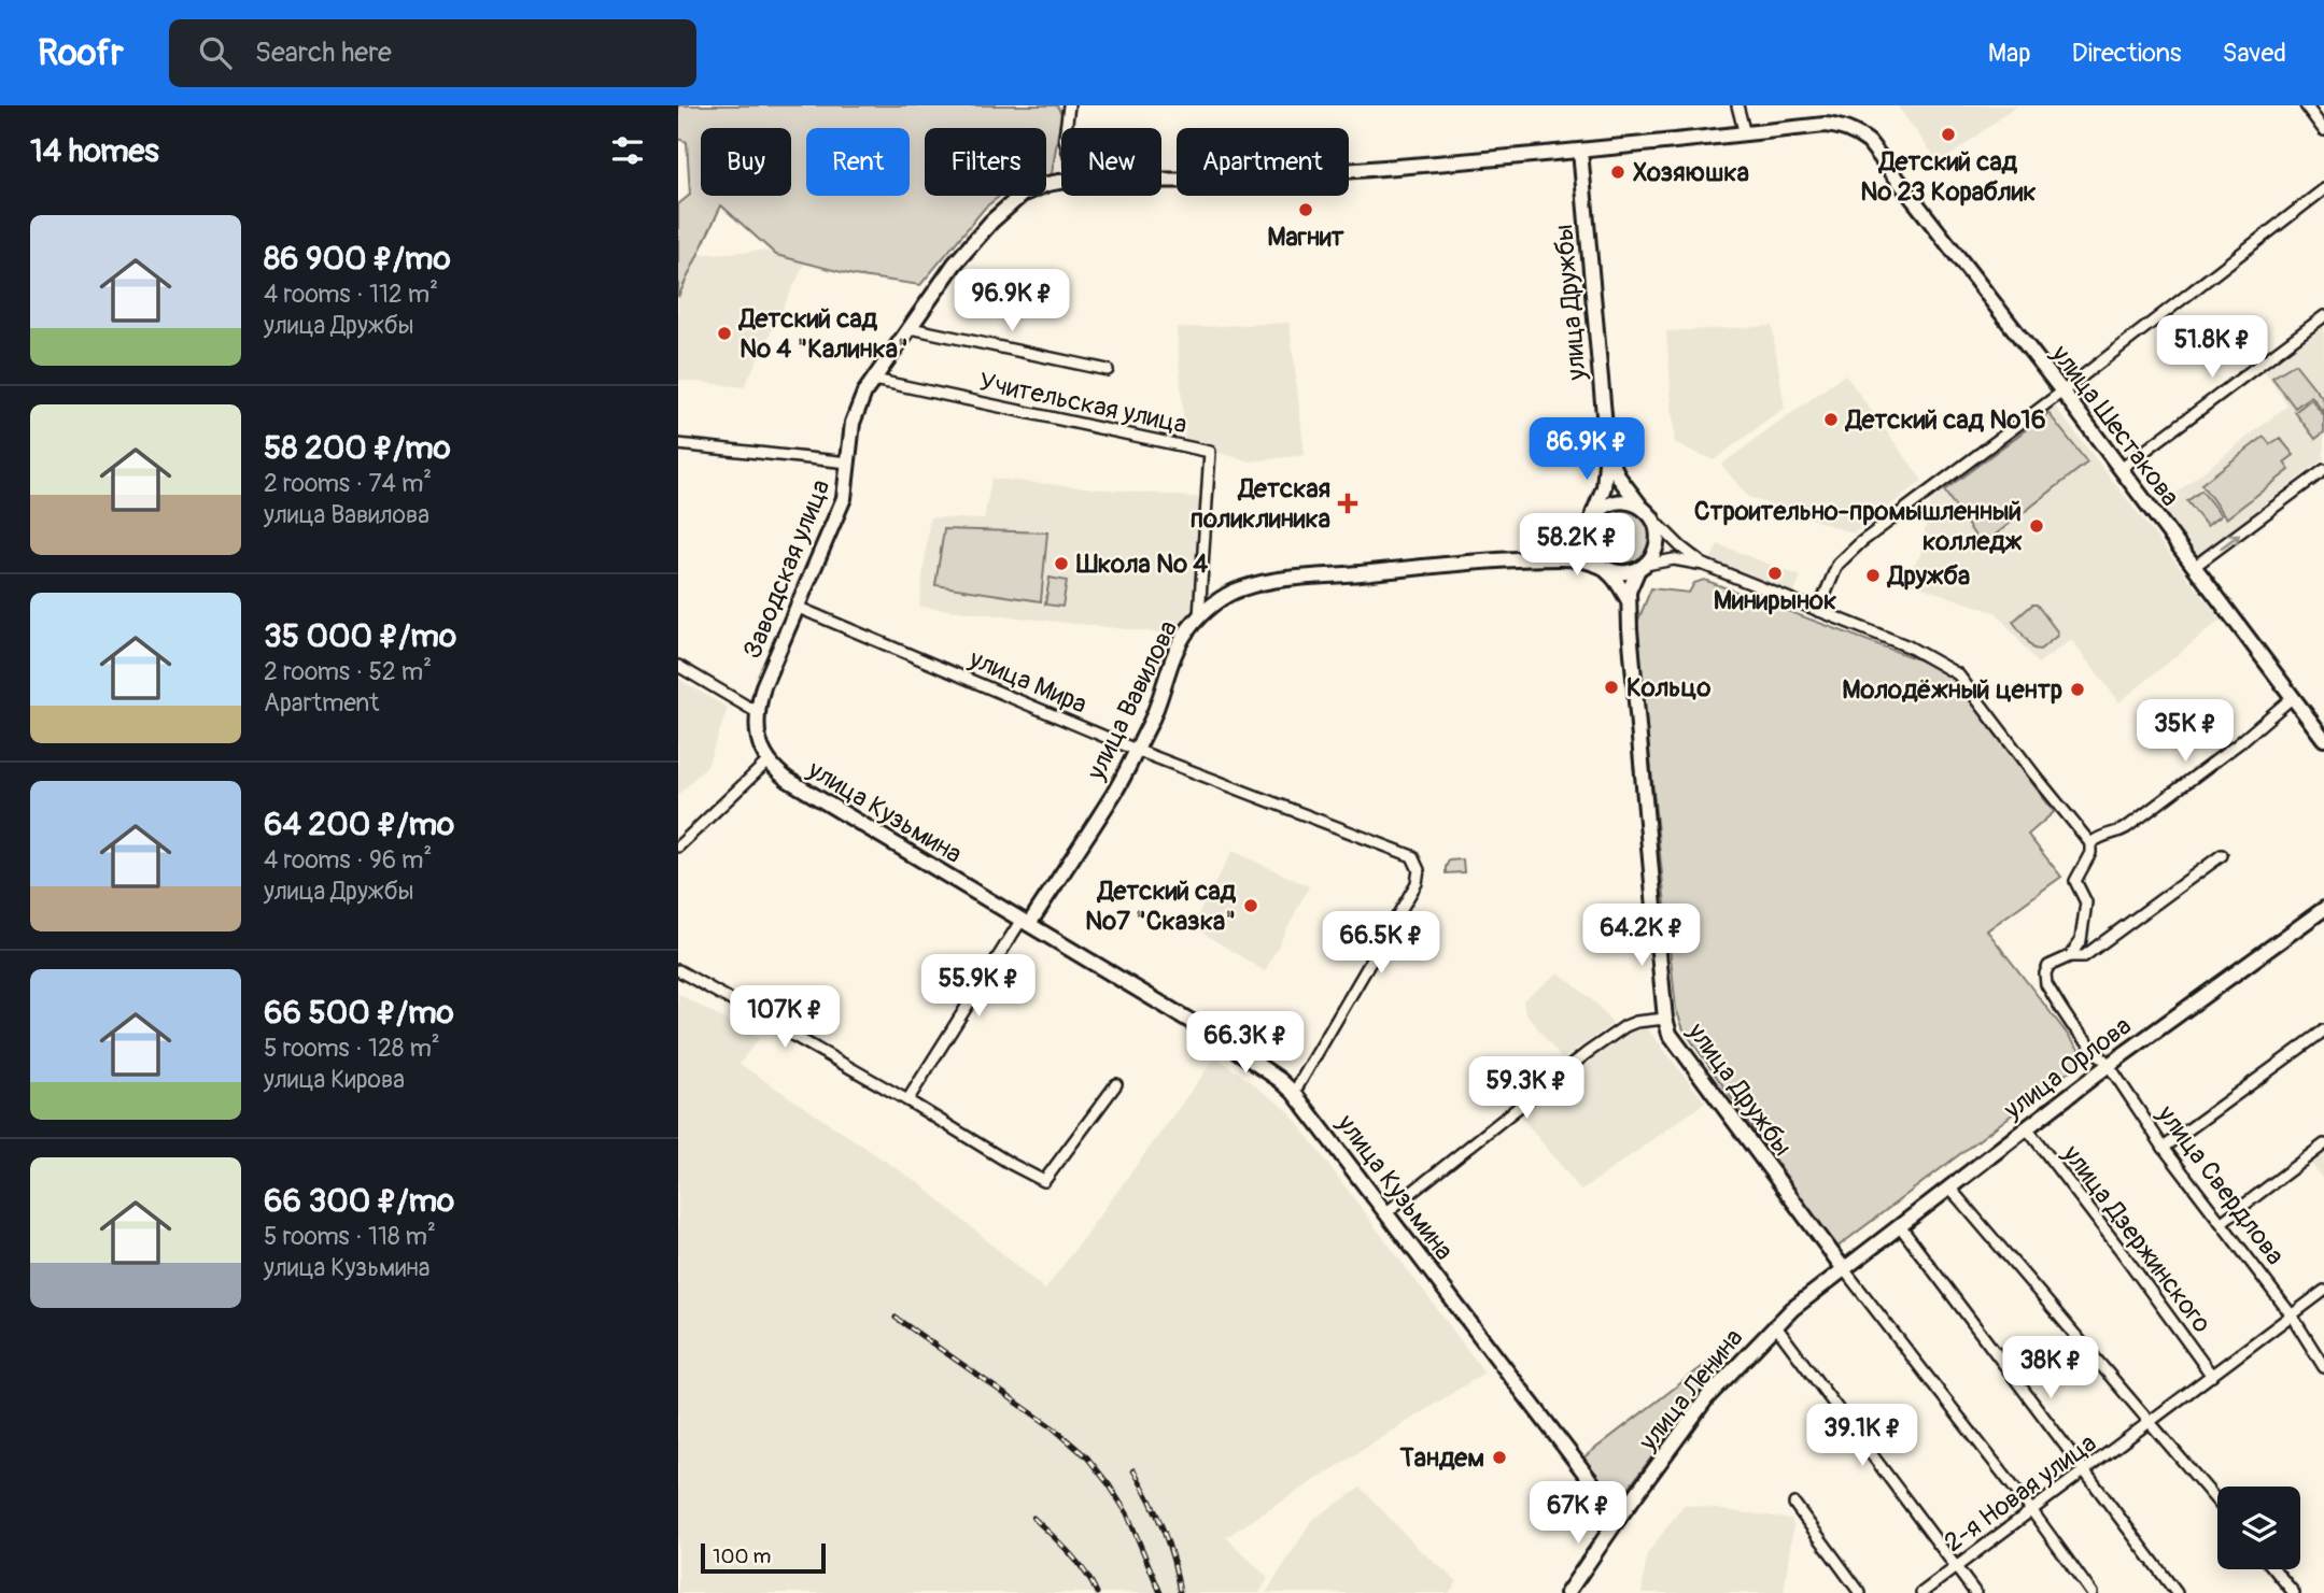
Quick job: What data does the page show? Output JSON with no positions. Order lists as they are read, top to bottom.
{
  "streets": {
    "main road": [
      "улица Дружбы",
      "улица Шестакова",
      "Заводская улица",
      "улица Вавилова",
      "улица Кузьмина",
      "улица Орлова",
      "улица Ленина"
    ],
    "street": [
      "Учительская улица",
      "улица Мира",
      "улица Свердлова",
      "улица Дзержинского",
      "2-я Новая улица"
    ]
  },
  "crossings": [
    ["улица Дружбы", "Заводская улица"],
    ["улица Дружбы", "улица Орлова"],
    ["улица Дружбы", "улица Ленина"],
    ["Учительская улица", "Заводская улица"],
    ["Учительская улица", "улица Вавилова"],
    ["улица Шестакова", "Заводская улица"],
    ["Заводская улица", "улица Мира"],
    ["Заводская улица", "улица Кузьмина"],
    ["улица Мира", "улица Вавилова"],
    ["улица Мира", "улица Кузьмина"],
    ["улица Вавилова", "улица Кузьмина"],
    ["улица Кузьмина", "улица Ленина"],
    ["улица Орлова", "улица Свердлова"],
    ["улица Орлова", "улица Дзержинского"],
    ["улица Орлова", "улица Ленина"],
    ["улица Свердлова", "2-я Новая улица"],
    ["улица Дзержинского", "2-я Новая улица"]
  ],
  "places": {
    "other": [
      "Детский сад № 23 Кораблик",
      "Хозяюшка",
      "Магнит",
      "Детский сад № 4 \"Калинка\"",
      "Детский сад №16",
      "Строительно-промышленный колледж",
      "Школа № 4",
      "Минирынок",
      "Дружба",
      "Кольцо",
      "Молодёжный центр",
      "Детский сад №7 \"Сказка\"",
      "Тандем"
    ],
    "health": ["Детская поликлиника"]
  },
  "scale_bar": "100 m",
  "page": {
    "header": "Roofr",
    "search": "Search here",
    "nav": ["Map", "Directions", "Saved"],
    "heading": "14 homes",
    "chip": [
      "Buy",
      "Rent",
      "Filters",
      "New",
      "Apartment"
    ],
    "list": [
      {
        "name": "86 900 ₽/mo",
        "note": "4 rooms · 112 m² · улица Дружбы"
      },
      {
        "name": "58 200 ₽/mo",
        "note": "2 rooms · 74 m² · улица Вавилова"
      },
      {
        "name": "35 000 ₽/mo",
        "note": "2 rooms · 52 m² · Apartment"
      },
      {
        "name": "64 200 ₽/mo",
        "note": "4 rooms · 96 m² · улица Дружбы"
      },
      {
        "name": "66 500 ₽/mo",
        "note": "5 rooms · 128 m² · улица Кирова"
      },
      {
        "name": "66 300 ₽/mo",
        "note": "5 rooms · 118 m² · улица Кузьмина"
      }
    ],
    "price": [
      "96.9K ₽",
      "51.8K ₽",
      "86.9K ₽",
      "58.2K ₽",
      "35K ₽",
      "64.2K ₽",
      "66.5K ₽",
      "55.9K ₽",
      "107K ₽",
      "66.3K ₽",
      "59.3K ₽",
      "38K ₽",
      "39.1K ₽",
      "67K ₽"
    ],
    "scale": "100 m"
  }
}
